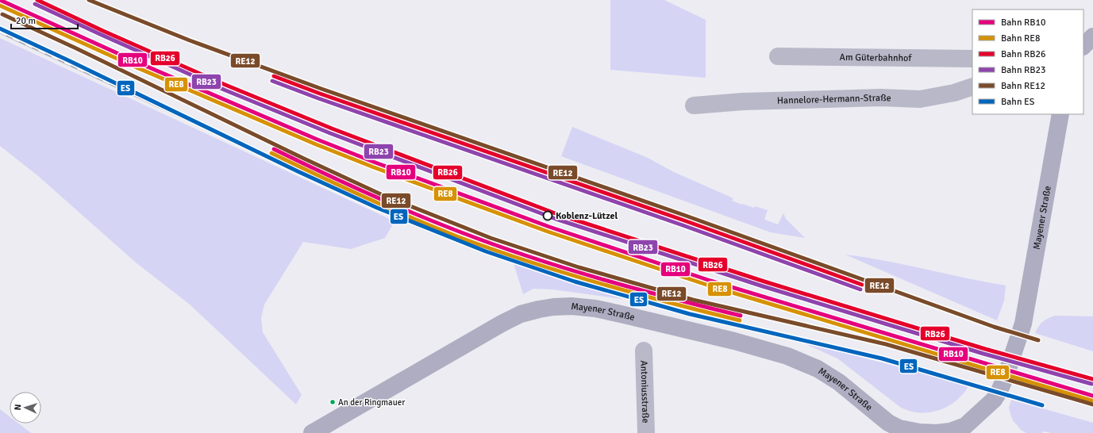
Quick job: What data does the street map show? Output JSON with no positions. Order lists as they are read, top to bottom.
{
  "streets": {
    "street": [
      "Am Güterbahnhof",
      "Hannelore-Hermann-Straße",
      "Mayener Straße",
      "Antoniusstraße"
    ]
  },
  "places": ["Koblenz-Lützel", "An der Ringmauer"],
  "lines": [
    "rail line RB10",
    "rail line RB26",
    "rail line RE12",
    "rail line RB23",
    "rail line RE8",
    "rail line ES"
  ],
  "legend": [
    "Bahn RB10",
    "Bahn RE8",
    "Bahn RB26",
    "Bahn RB23",
    "Bahn RE12",
    "Bahn ES"
  ],
  "scale_bar": "20 m",
  "north": "left"
}
